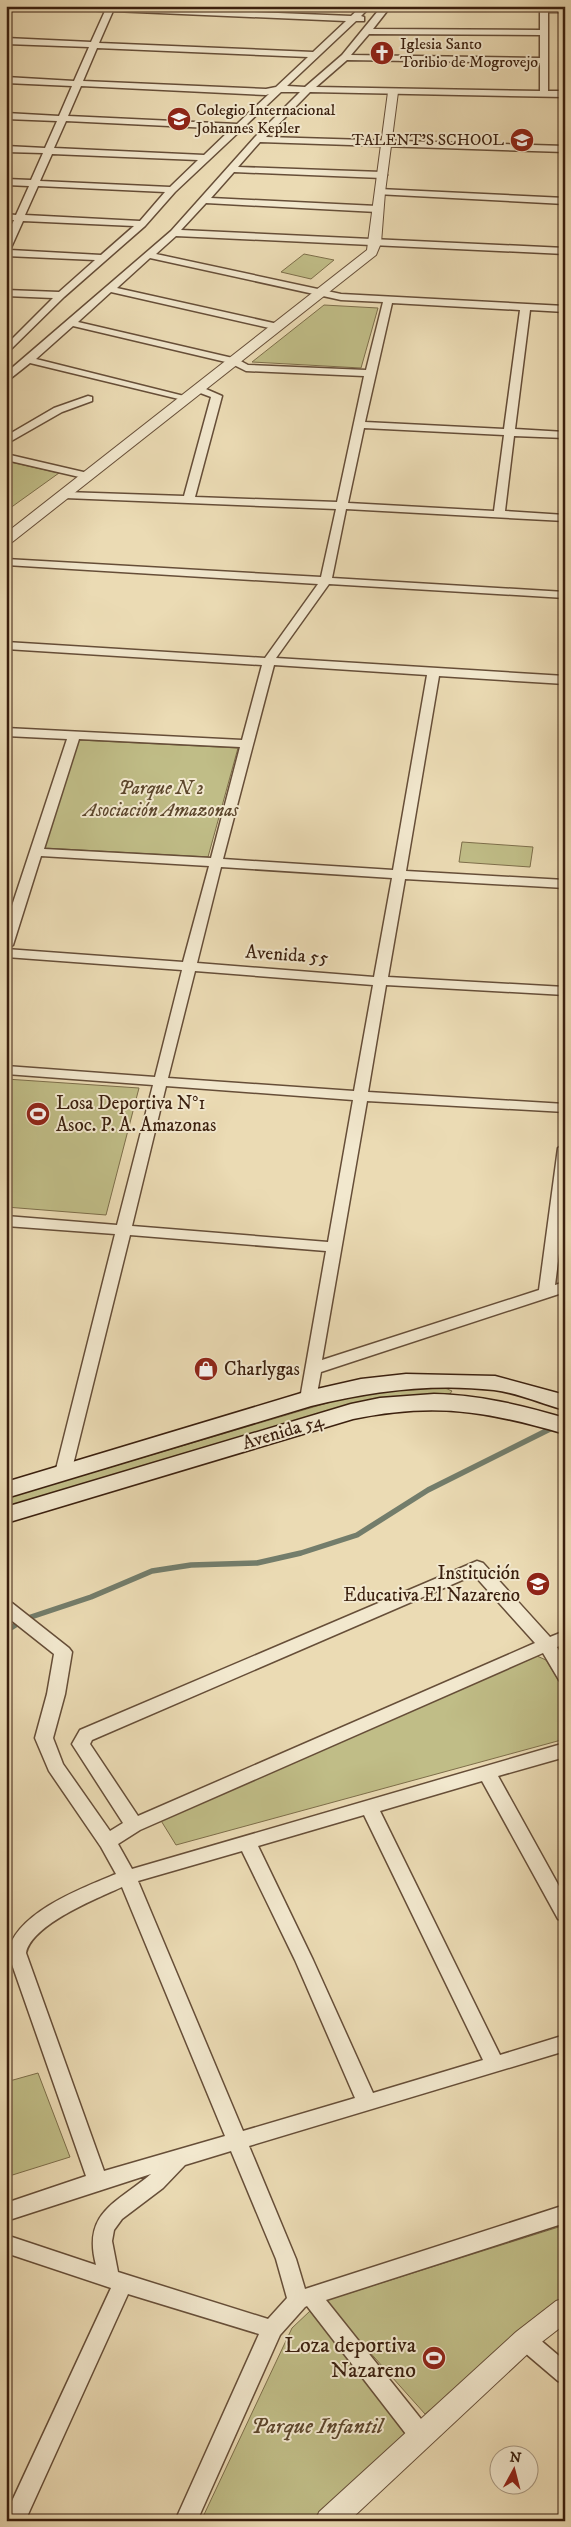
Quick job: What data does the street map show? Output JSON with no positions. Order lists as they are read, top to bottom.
{
  "streets": {
    "main road": ["Avenida 54"],
    "street": ["Avenida 55"]
  },
  "parks": ["Parque N 2 Asociación Amazonas", "Parque Infantil"],
  "places": {
    "church": ["Iglesia Santo Toribio de Mogrovejo"],
    "school or university": ["Colegio Internacional Johannes Kepler", "TALENT'S SCHOOL", "Institución Educativa El Nazareno"],
    "sports": ["Losa Deportiva N°1 Asoc. P. A. Amazonas", "Loza deportiva Nazareno"],
    "shop": ["Charlygas"]
  },
  "north": "top"
}
